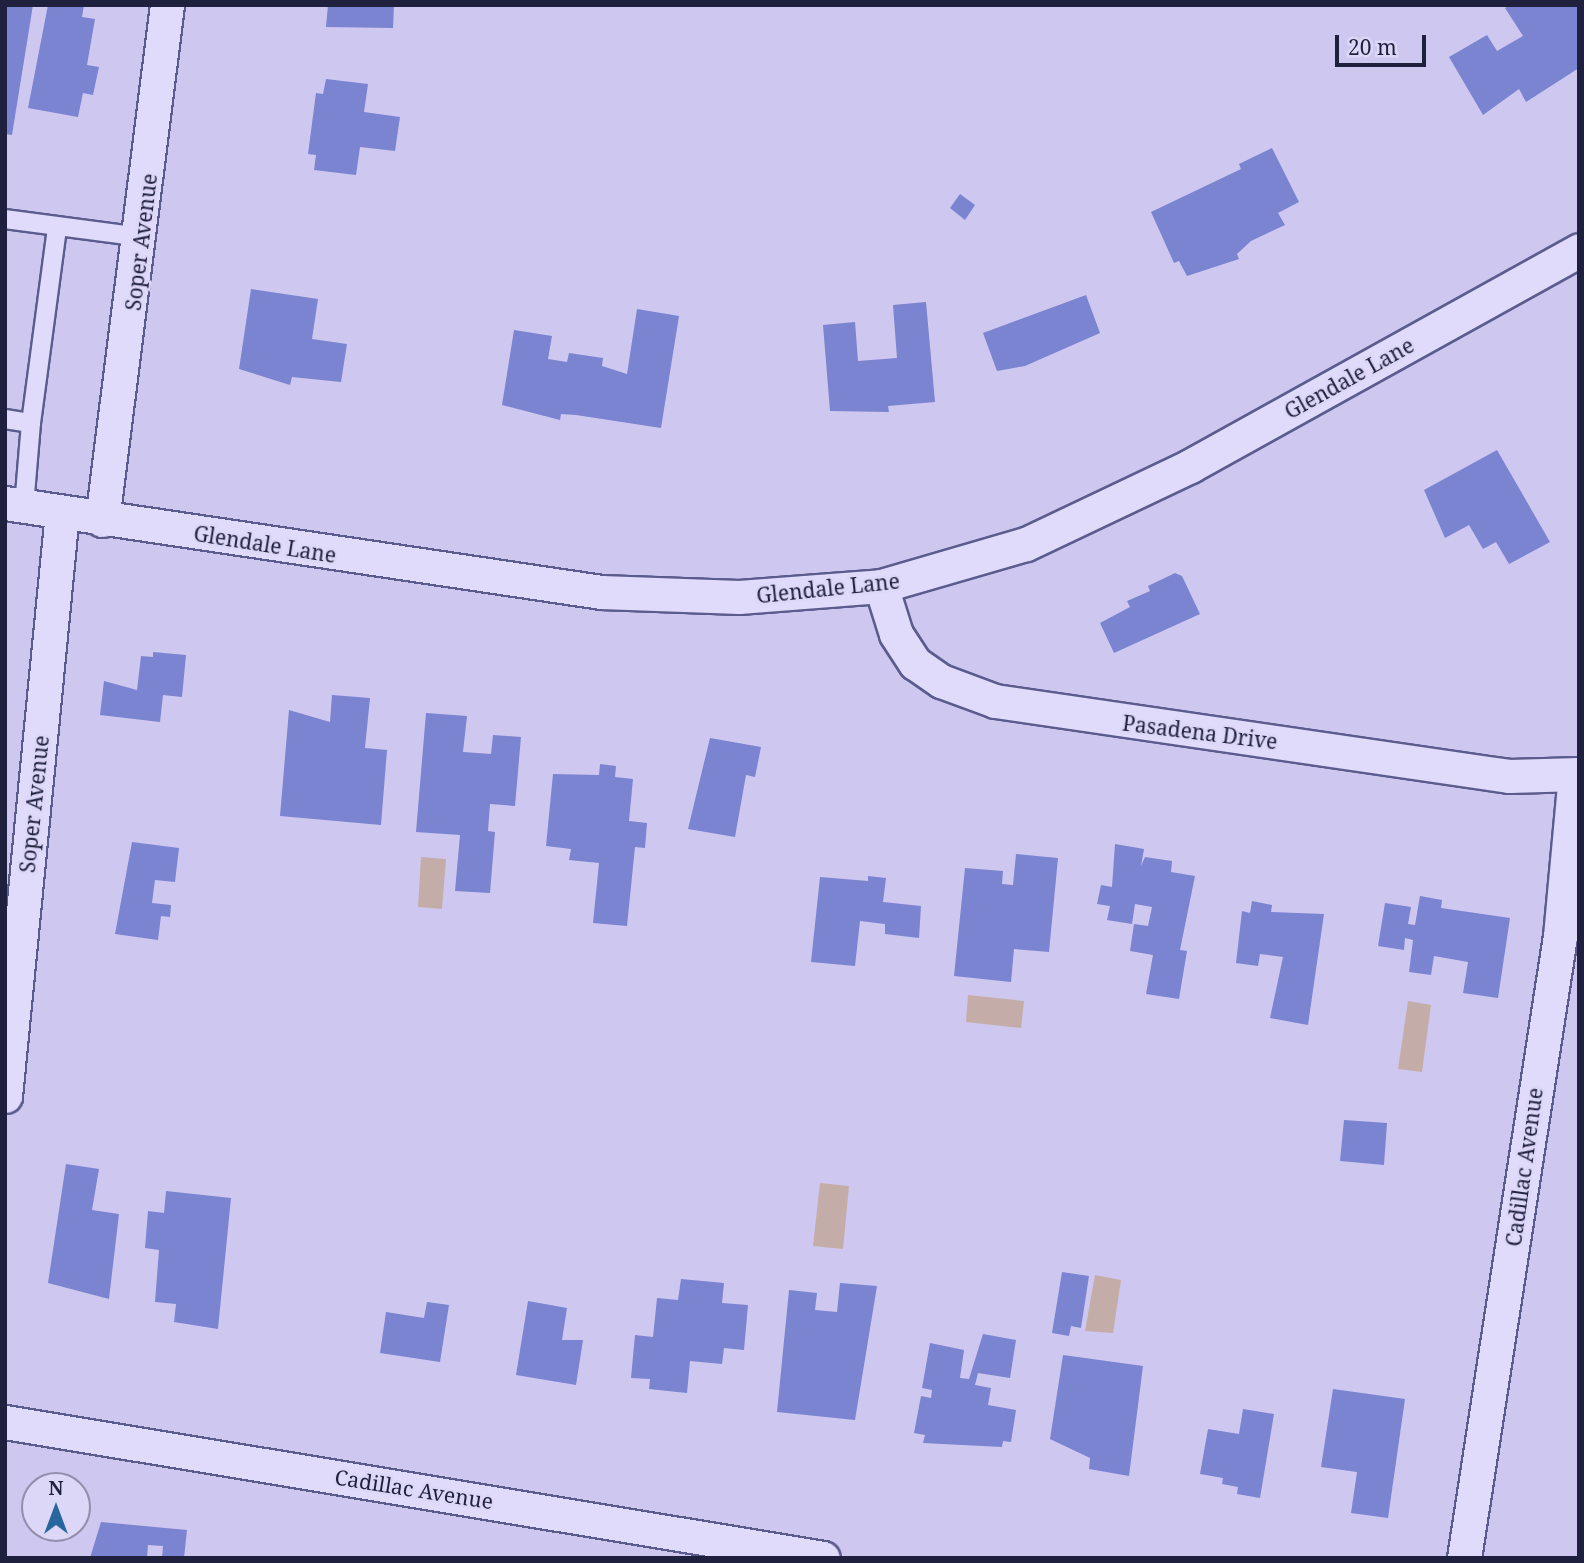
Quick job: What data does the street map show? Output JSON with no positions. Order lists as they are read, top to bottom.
{
  "streets": {
    "street": [
      "Soper Avenue",
      "Glendale Lane",
      "Pasadena Drive",
      "Cadillac Avenue"
    ]
  },
  "crossings": [
    ["Soper Avenue", "Glendale Lane"],
    ["Glendale Lane", "Pasadena Drive"],
    ["Pasadena Drive", "Cadillac Avenue"]
  ],
  "scale_bar": "20 m",
  "north": "top"
}
